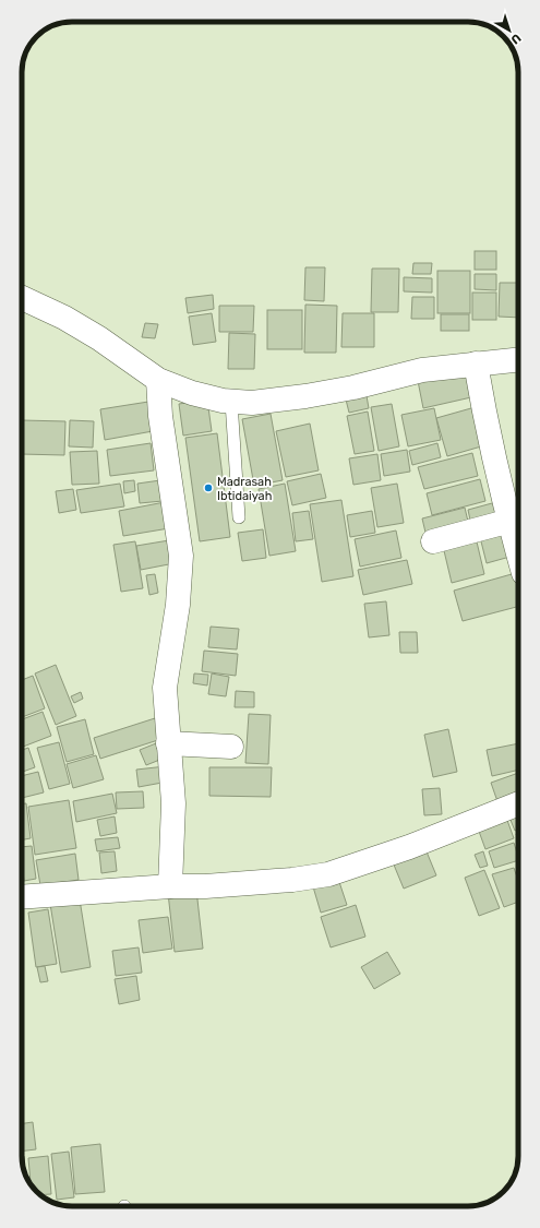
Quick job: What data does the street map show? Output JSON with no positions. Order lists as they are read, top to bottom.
{
  "places": ["Madrasah Ibtidaiyah"],
  "north": "bottom right"
}
